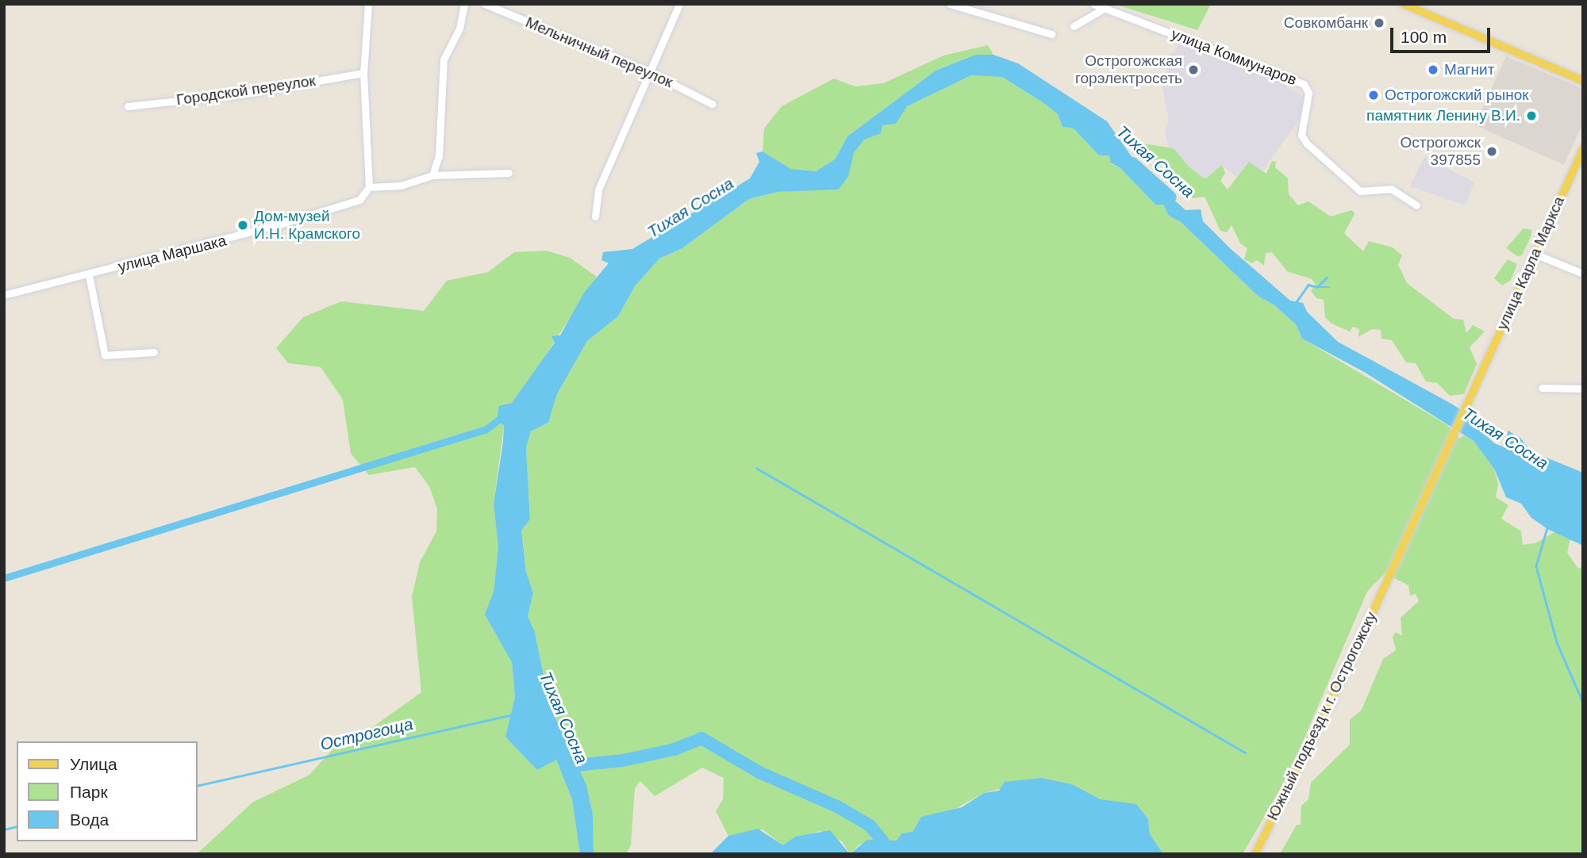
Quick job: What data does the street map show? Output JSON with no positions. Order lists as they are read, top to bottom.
{
  "streets": {
    "main road": ["улица Карла Маркса", "Южный подъезд к г. Острогожску"],
    "street": [
      "Мельничный переулок",
      "улица Коммунаров",
      "Городской переулок",
      "улица Маршака"
    ]
  },
  "crossings": [
    ["улица Карла Маркса", "Южный подъезд к г. Острогожску"]
  ],
  "water": ["Тихая Сосна", "Острогоща"],
  "places": [
    "Совкомбанк",
    "Острогожская горэлектросеть",
    "Магнит",
    "Острогожский рынок",
    "памятник Ленину В.И.",
    "Острогожск 397855",
    "Дом-музей И.Н. Крамского"
  ],
  "legend": ["Улица", "Парк", "Вода"],
  "scale_bar": "100 m"
}
